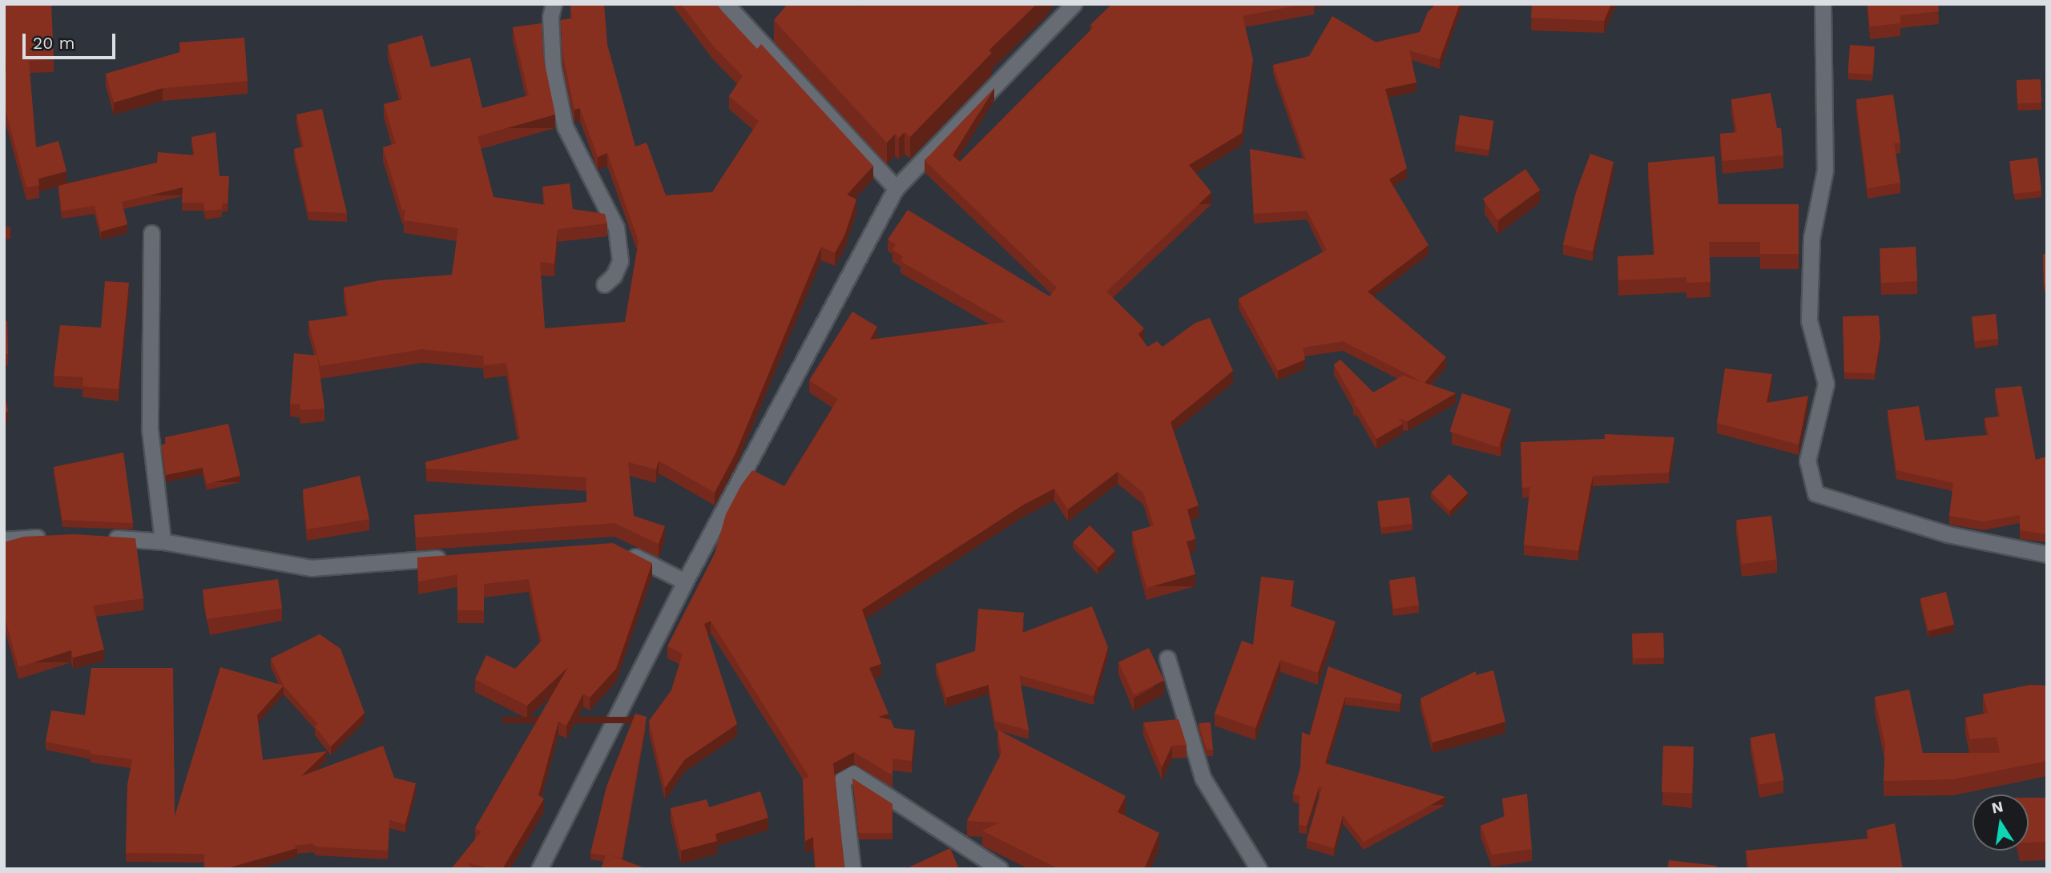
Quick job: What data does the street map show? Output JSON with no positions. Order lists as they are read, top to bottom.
{
  "scale_bar": "20 m",
  "north": "top"
}
